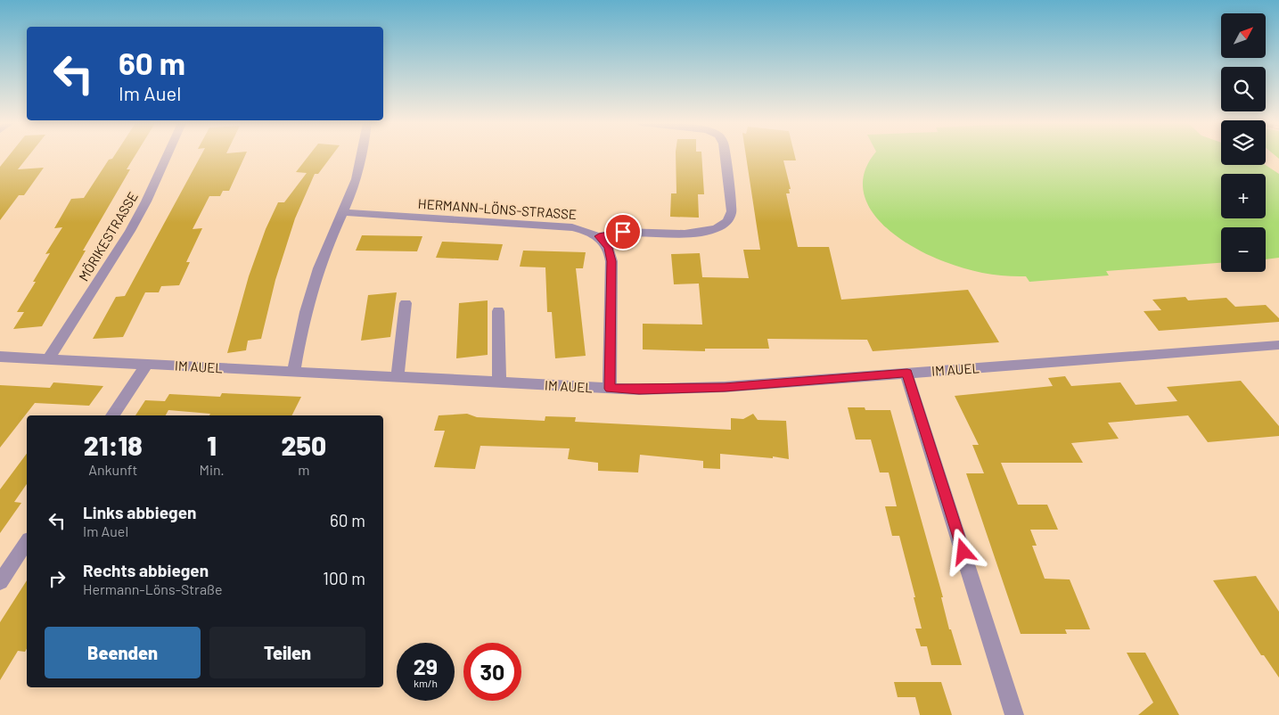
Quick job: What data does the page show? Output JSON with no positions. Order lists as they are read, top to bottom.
{
  "streets": {
    "street": ["HERMANN-LÖNS-STRASSE", "MÖRIKESTRASSE", "IM AUEL"]
  },
  "crossings": [
    ["MÖRIKESTRASSE", "IM AUEL"]
  ],
  "north": "top right",
  "page": {
    "map_buttons": ["+", "−"],
    "turn": ["60 m", "Im Auel"],
    "eta": [
      "21:18",
      "Ankunft",
      "1",
      "Min.",
      "250",
      "m"
    ],
    "list": [
      {
        "name": "Links abbiegen",
        "note": "Im Auel",
        "value": "60 m"
      },
      {
        "name": "Rechts abbiegen",
        "note": "Hermann-Löns-Straße",
        "value": "100 m"
      }
    ],
    "buttons": ["Beenden", "Teilen"],
    "speed": "29 km/h",
    "limit": "30"
  }
}
